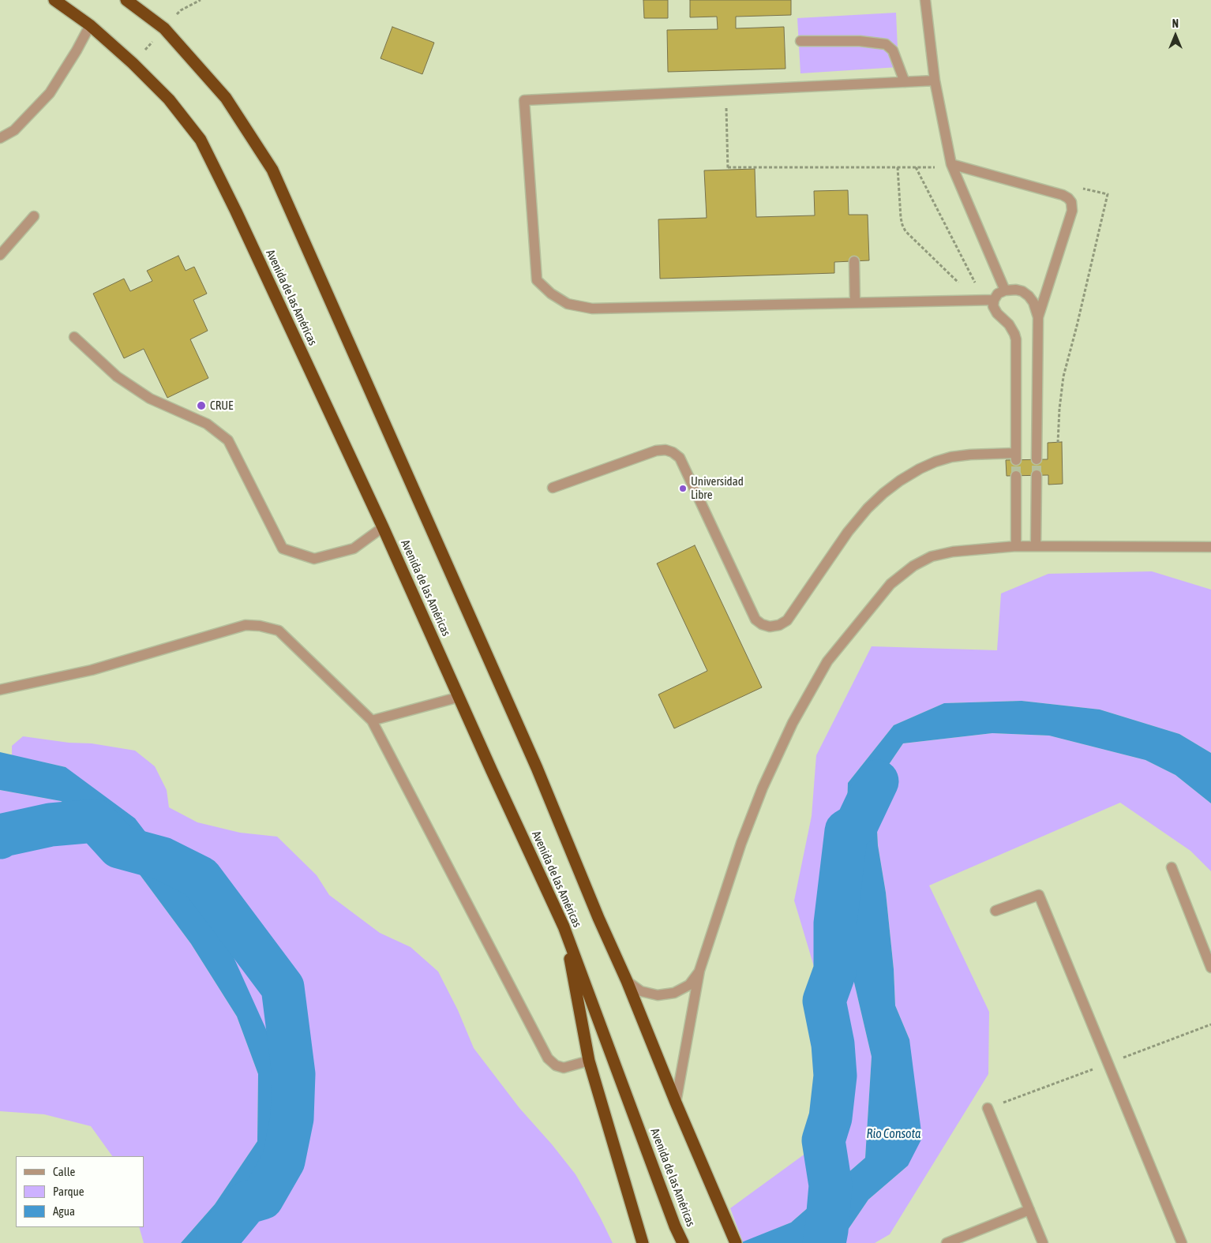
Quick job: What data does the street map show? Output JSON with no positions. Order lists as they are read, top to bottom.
{
  "streets": {
    "highway": ["Avenida de las Américas"]
  },
  "water": ["Rio Consota"],
  "places": ["CRUE", "Universidad Libre"],
  "legend": ["Calle", "Parque", "Agua"],
  "north": "top"
}
